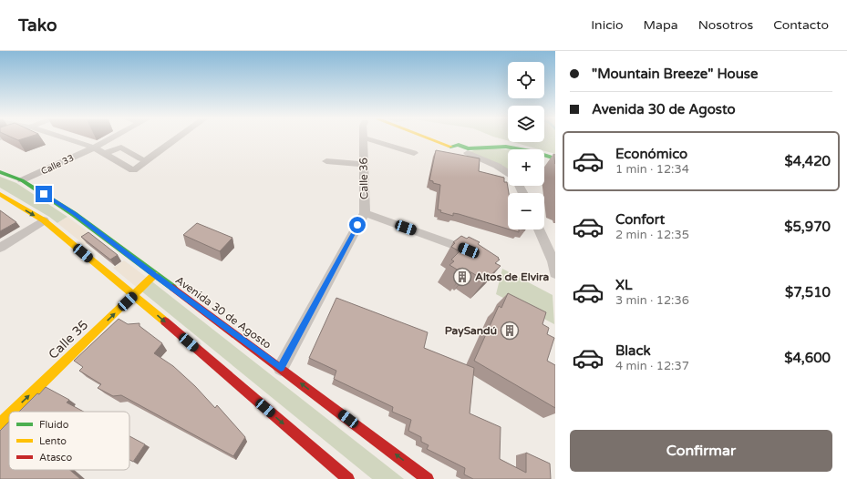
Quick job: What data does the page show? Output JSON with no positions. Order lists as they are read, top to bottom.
{
  "streets": {
    "main road": ["Calle 36", "Avenida 30 de Agosto", "Calle 35"],
    "street": ["Calle 33"]
  },
  "crossings": [
    ["Calle 33", "Avenida 30 de Agosto"],
    ["Calle 36", "Avenida 30 de Agosto"],
    ["Avenida 30 de Agosto", "Calle 35"]
  ],
  "one_way": ["Calle 35"],
  "places": {
    "building": ["Altos de Elvira", "PaySandú"]
  },
  "legend": ["Fluido", "Lento", "Atasco"],
  "page": {
    "header": "Tako",
    "nav": [
      "Inicio",
      "Mapa",
      "Nosotros",
      "Contacto"
    ],
    "banner": ["\"Mountain Breeze\" House", "Avenida 30 de Agosto"],
    "map_buttons": ["+", "−"],
    "list": [
      {
        "name": "Económico",
        "note": "1 min · 12:34",
        "value": "$4,420"
      },
      {
        "name": "Confort",
        "note": "2 min · 12:35",
        "value": "$5,970"
      },
      {
        "name": "XL",
        "note": "3 min · 12:36",
        "value": "$7,510"
      },
      {
        "name": "Black",
        "note": "4 min · 12:37",
        "value": "$4,600"
      }
    ],
    "buttons": "Confirmar"
  }
}
